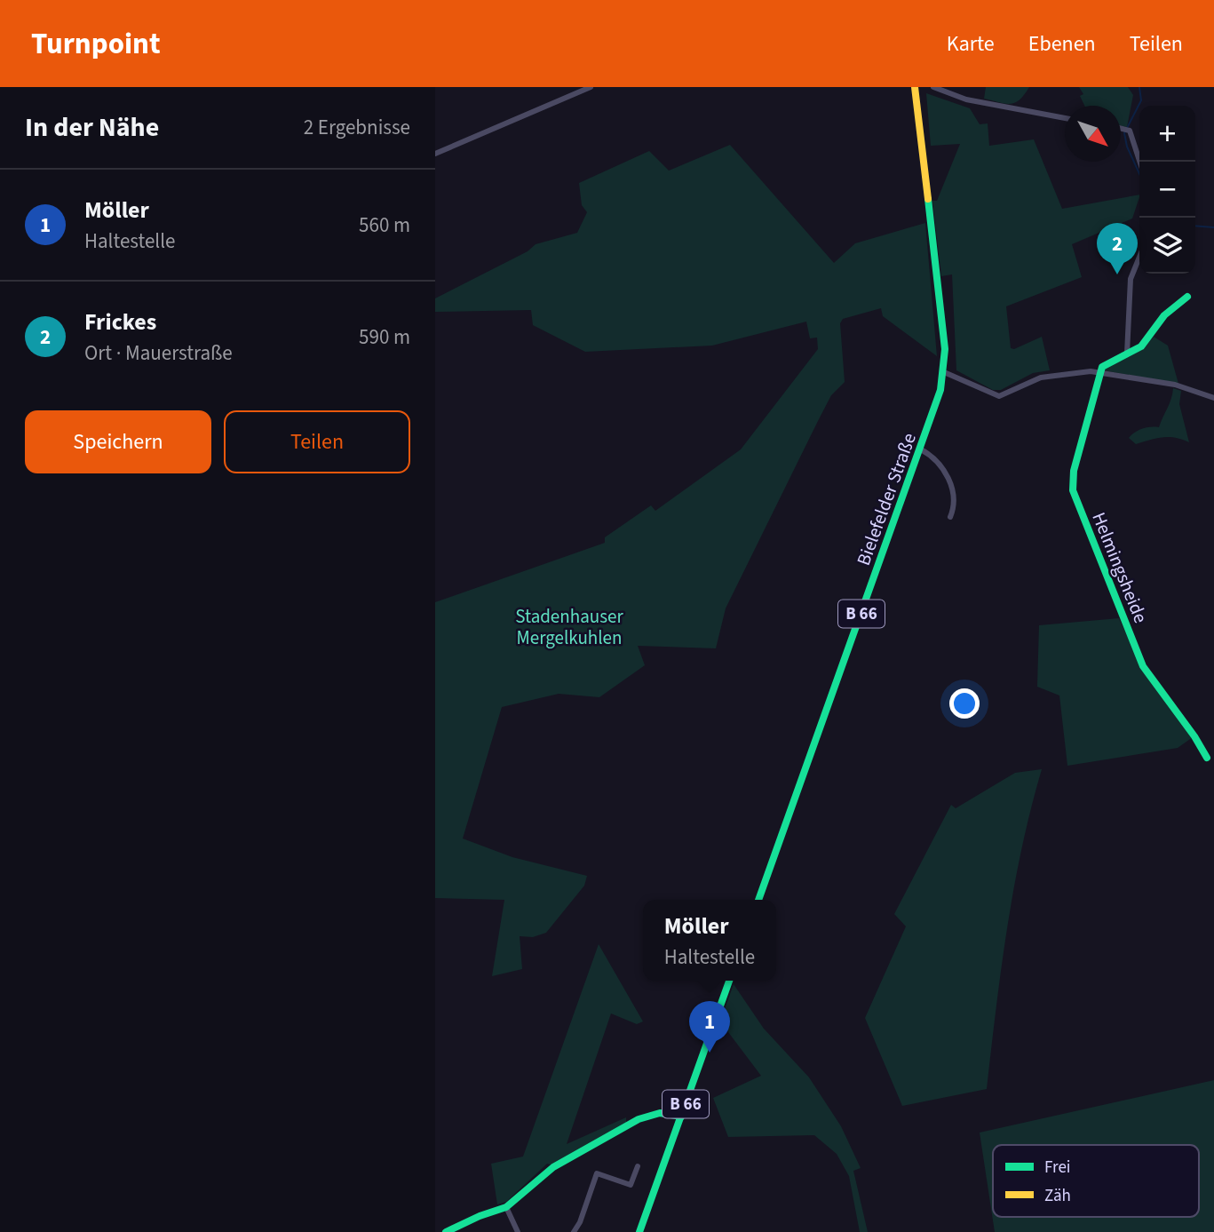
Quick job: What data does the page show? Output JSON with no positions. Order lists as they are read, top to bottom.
{
  "streets": {
    "main road": ["Bielefelder Straße", "Helmingsheide", "B 66"]
  },
  "parks": ["Stadenhauser Mergelkuhlen"],
  "legend": ["Frei", "Zäh"],
  "north": "bottom right",
  "page": {
    "header": "Turnpoint",
    "nav": ["Karte", "Ebenen", "Teilen"],
    "heading": ["In der Nähe", "2 Ergebnisse"],
    "map_buttons": ["+", "−"],
    "list": [
      {
        "mark": "1",
        "name": "Möller",
        "note": "Haltestelle",
        "value": "560 m"
      },
      {
        "mark": "2",
        "name": "Frickes",
        "note": "Ort · Mauerstraße",
        "value": "590 m"
      }
    ],
    "pins": ["2", "1"],
    "buttons": ["Speichern", "Teilen"],
    "popup": ["Möller", "Haltestelle"]
  }
}
